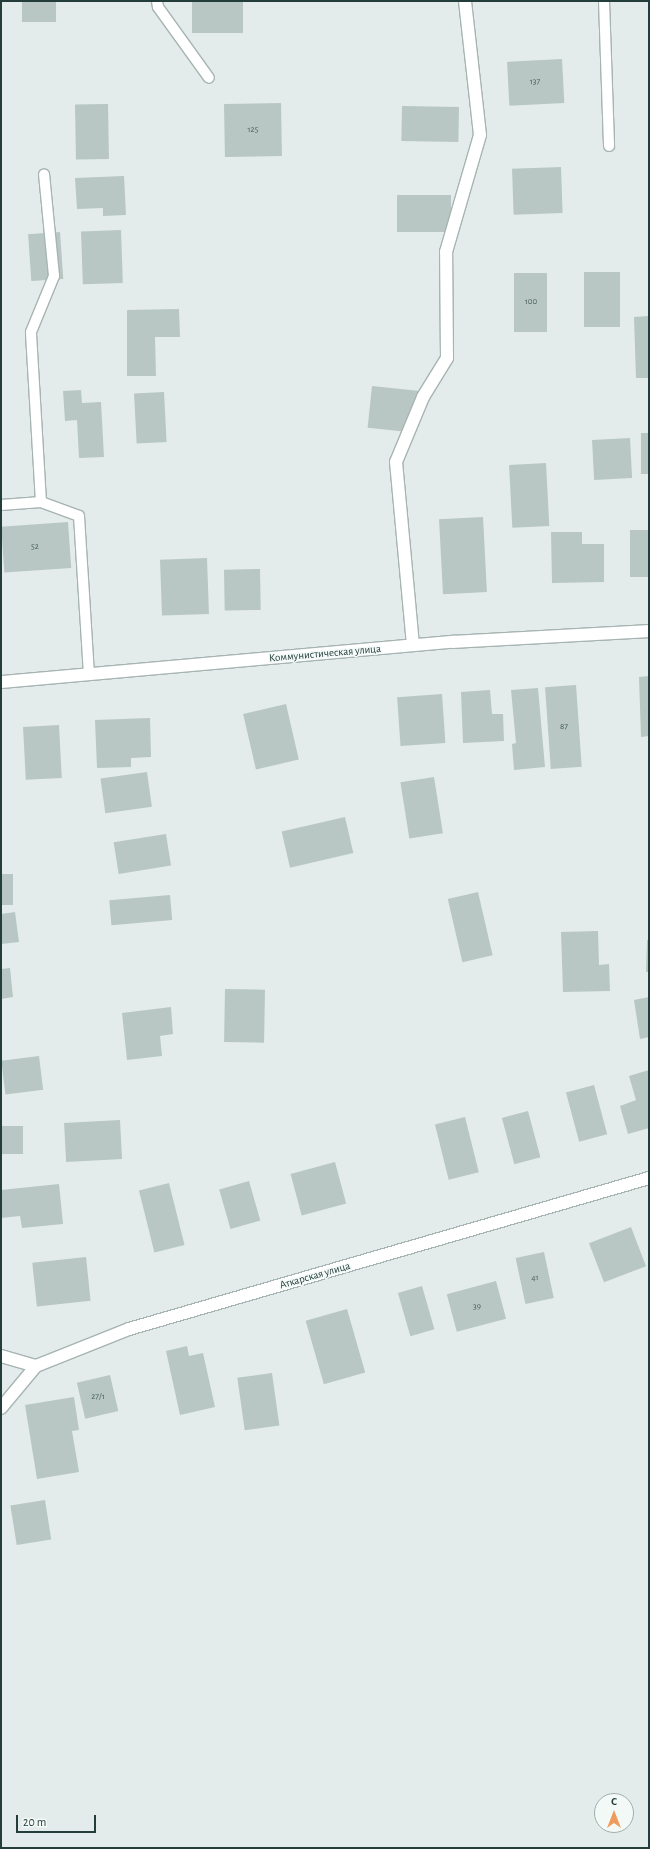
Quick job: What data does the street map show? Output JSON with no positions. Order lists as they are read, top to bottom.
{
  "streets": {
    "street": ["Коммунистическая улица", "Аткарская улица"]
  },
  "house_numbers": [
    "137",
    "125",
    "100",
    "52",
    "87",
    "41",
    "39",
    "27/1"
  ],
  "scale_bar": "20 m",
  "north": "top"
}
